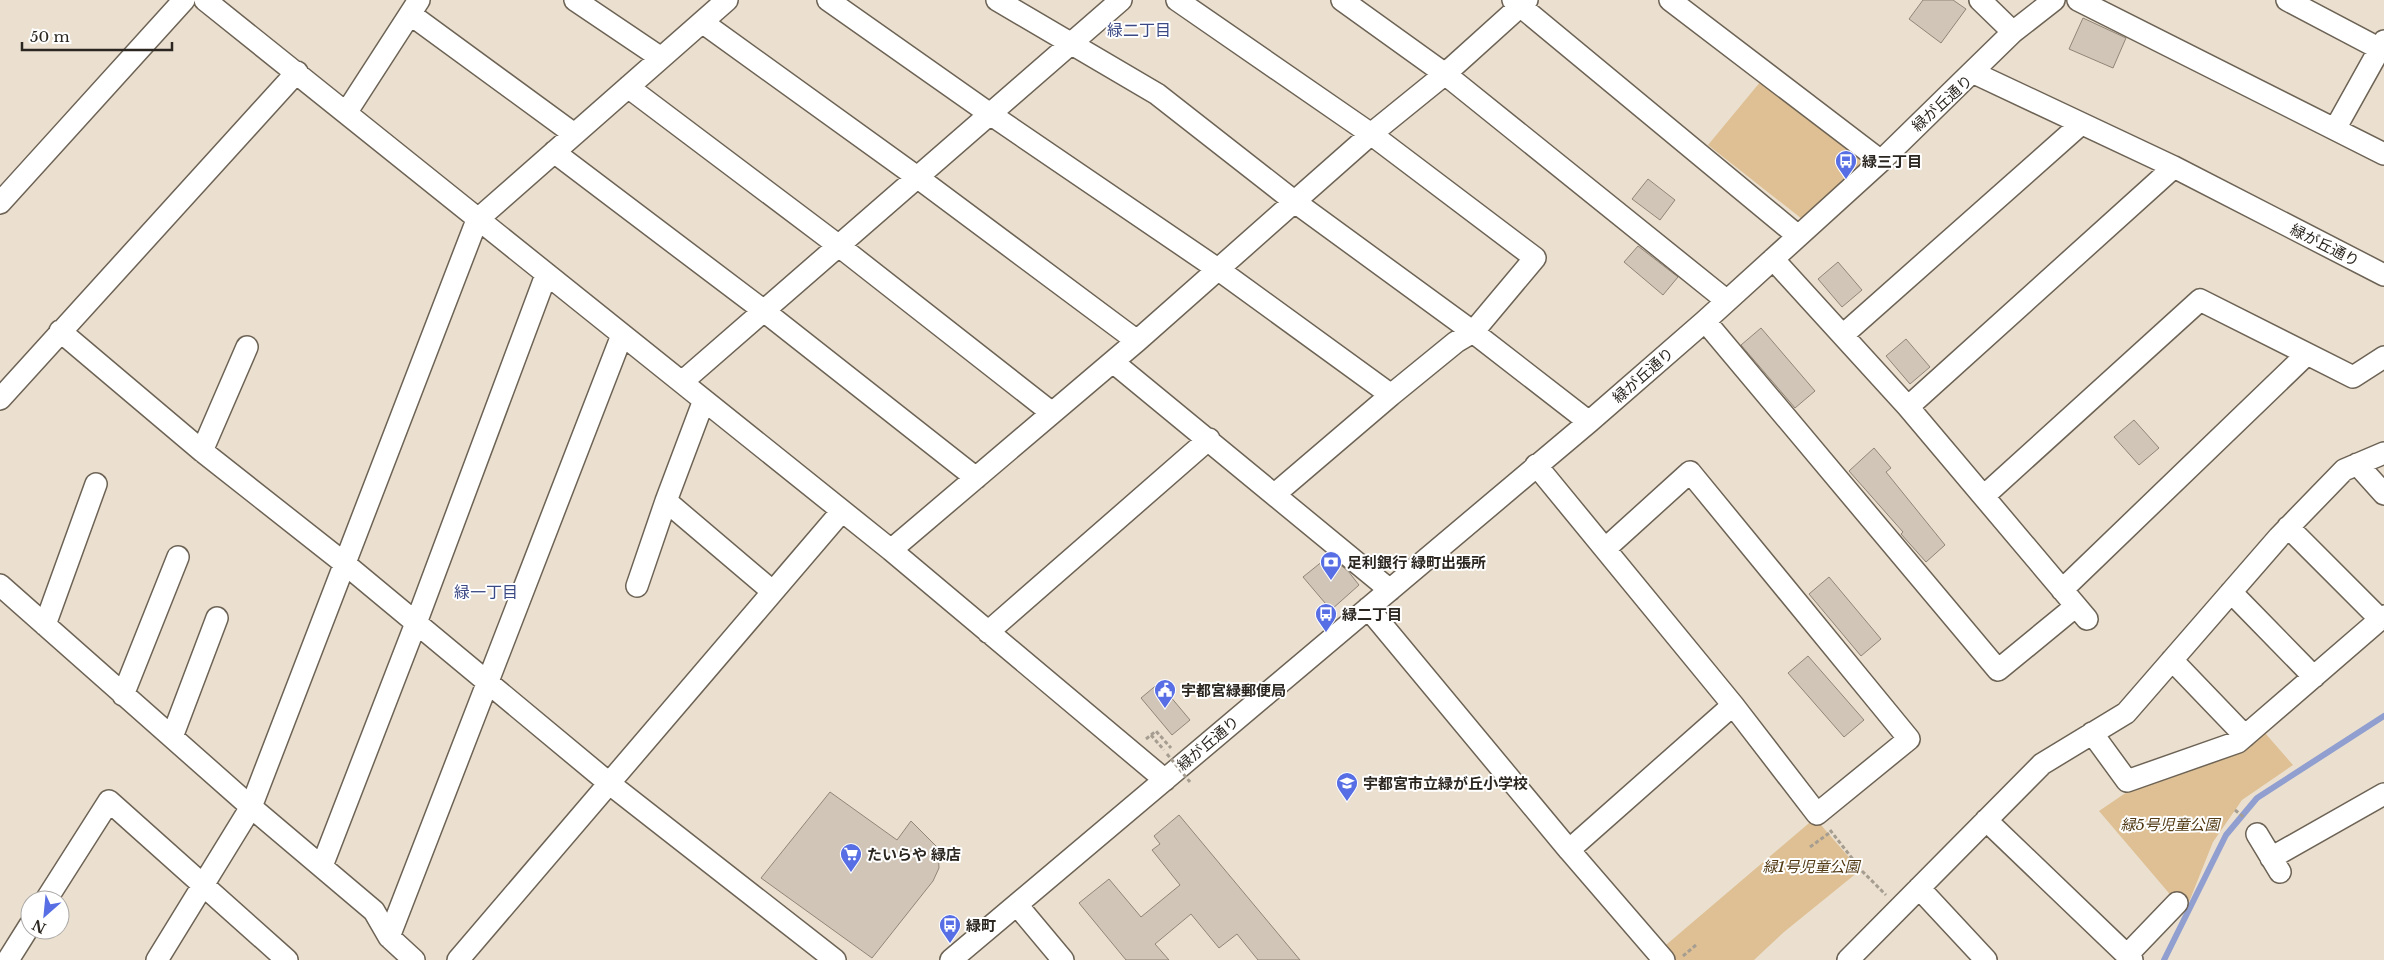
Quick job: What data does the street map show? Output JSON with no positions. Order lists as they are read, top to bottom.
{
  "streets": {
    "street": ["緑が丘通り"]
  },
  "districts": ["緑二丁目", "緑一丁目"],
  "parks": ["緑5号児童公園", "緑1号児童公園"],
  "places": {
    "bus stop": ["緑三丁目", "緑二丁目", "緑町"],
    "bank": ["足利銀行 緑町出張所"],
    "public building": ["宇都宮緑郵便局"],
    "school or university": ["宇都宮市立緑が丘小学校"],
    "supermarket": ["たいらや 緑店"]
  },
  "scale_bar": "50 m",
  "north": "bottom left"
}
